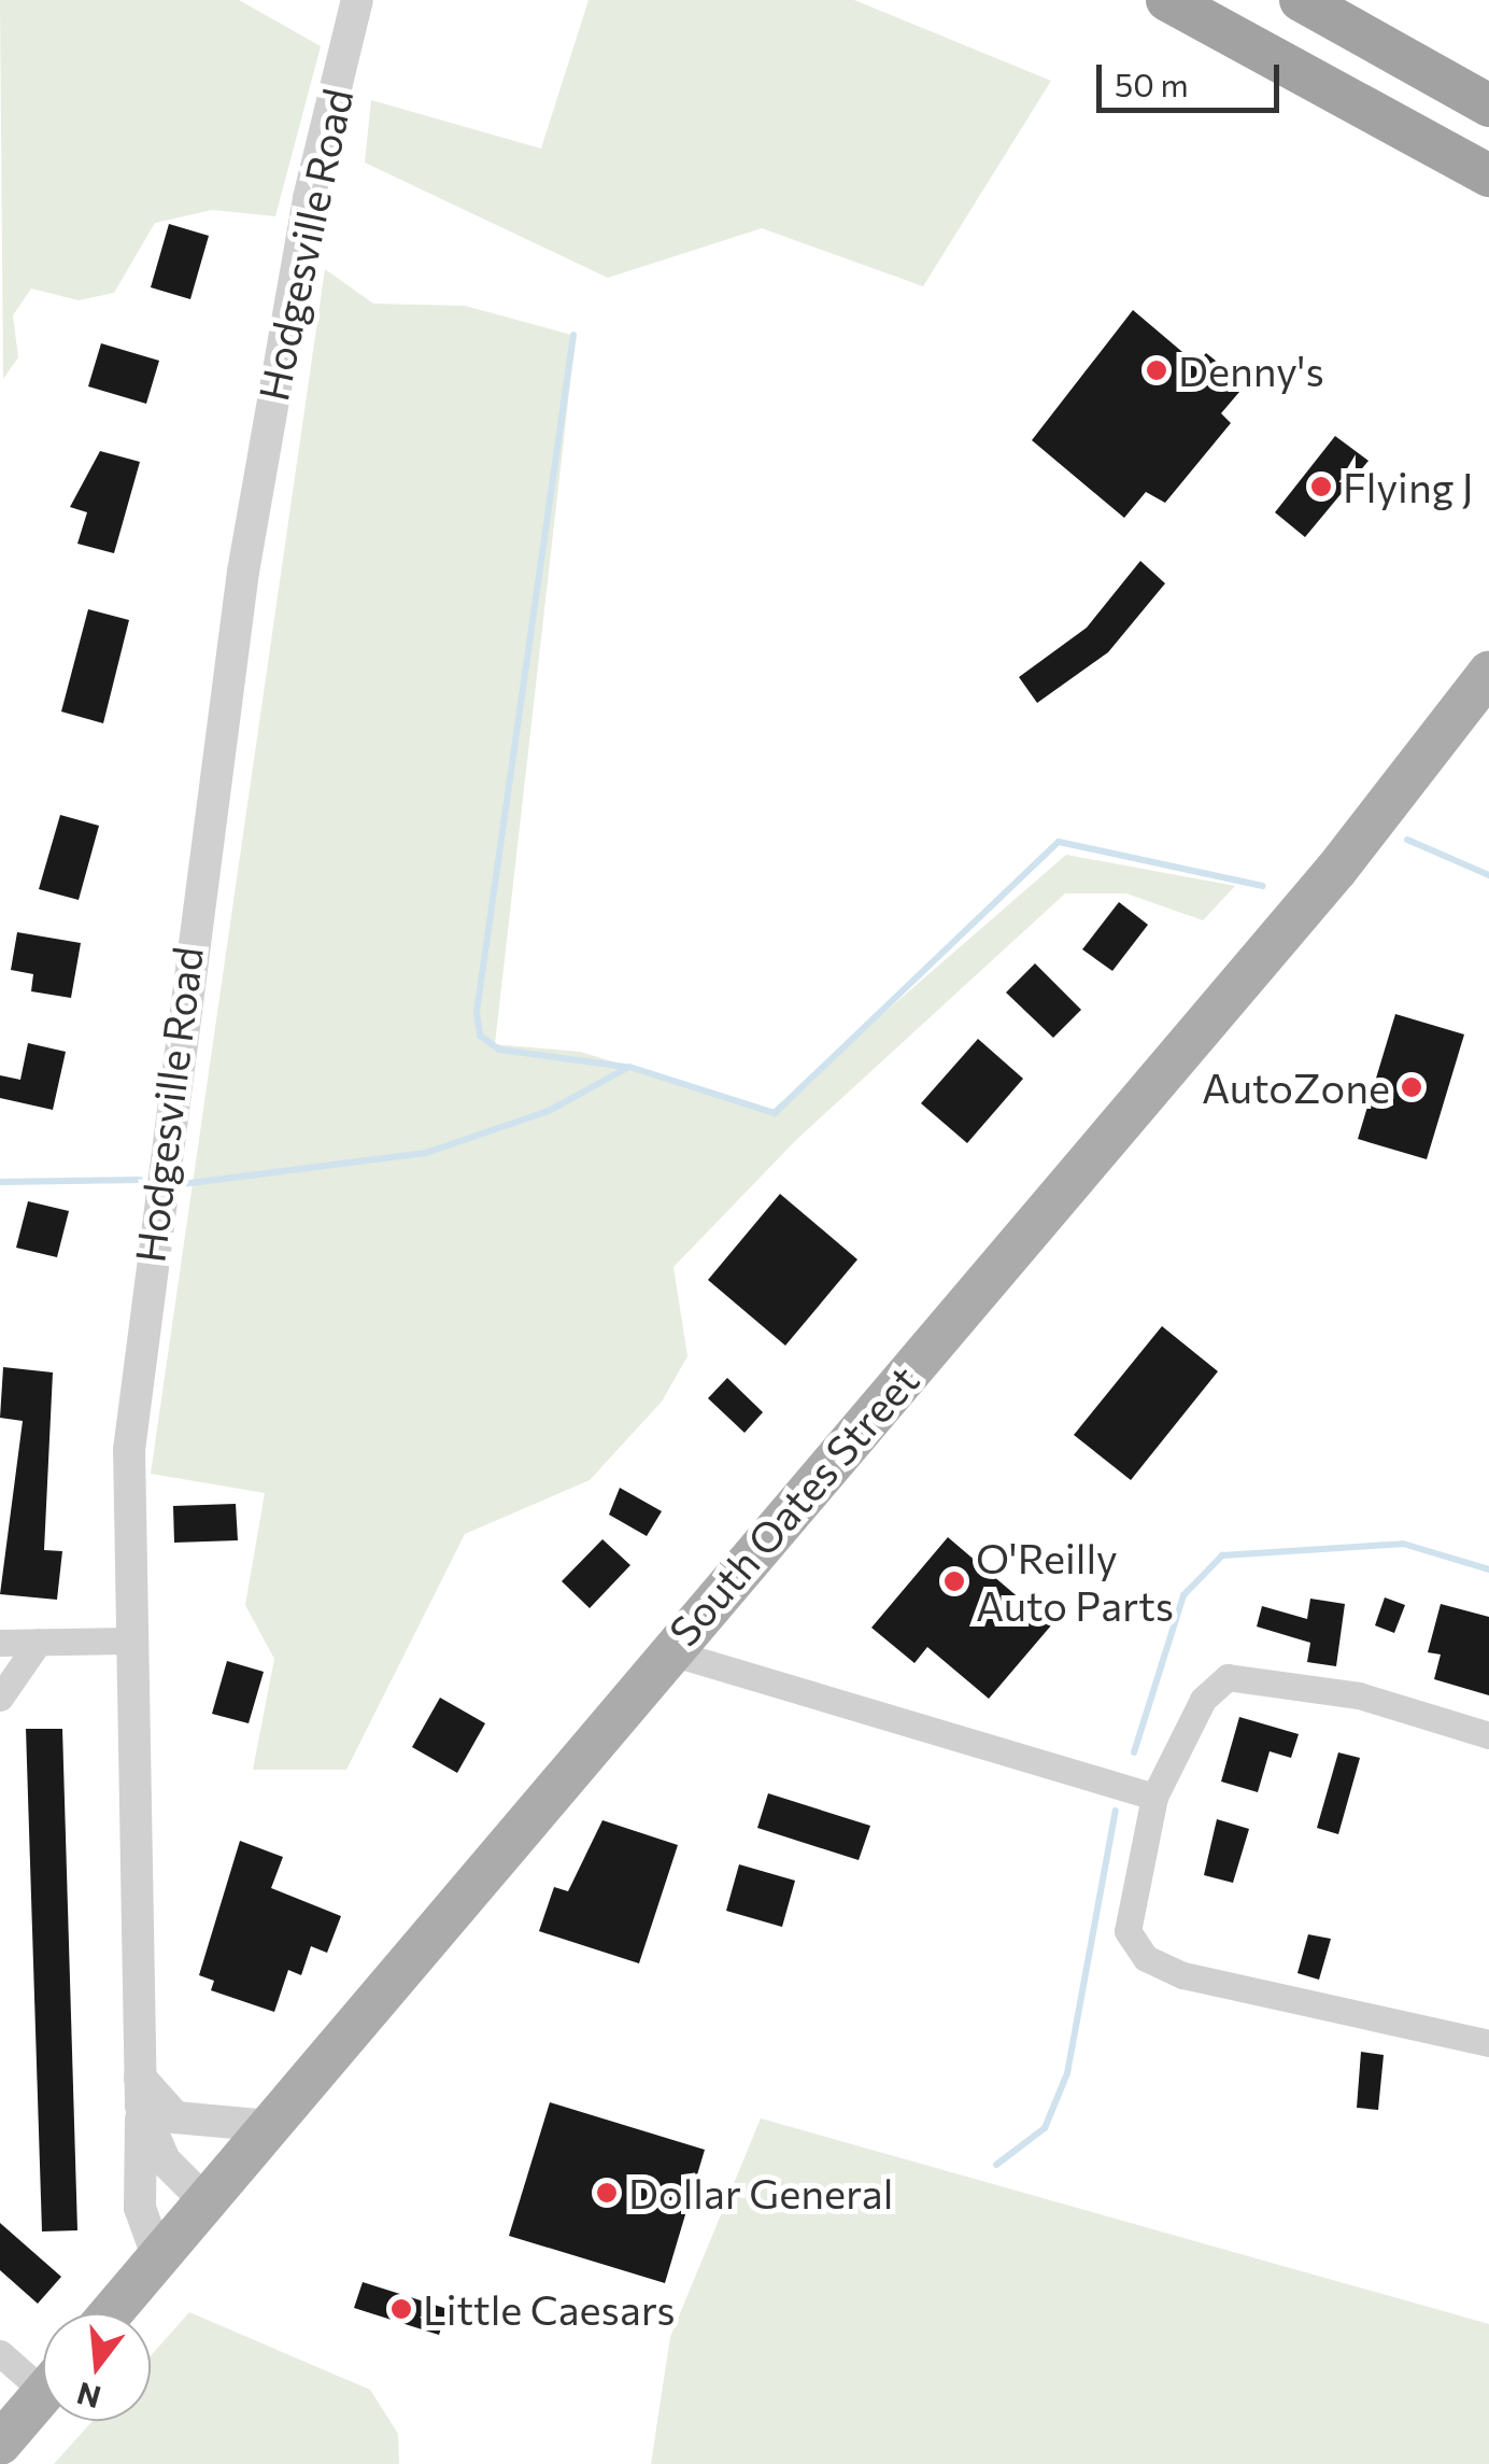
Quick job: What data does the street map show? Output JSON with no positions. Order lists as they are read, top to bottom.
{
  "streets": {
    "main road": ["South Oates Street"],
    "street": ["Hodgesville Road"]
  },
  "crossings": [
    ["Hodgesville Road", "South Oates Street"]
  ],
  "places": [
    "Denny's",
    "Flying J",
    "AutoZone",
    "O'Reilly Auto Parts",
    "Dollar General",
    "Little Caesars"
  ],
  "scale_bar": "50 m",
  "north": "bottom"
}
